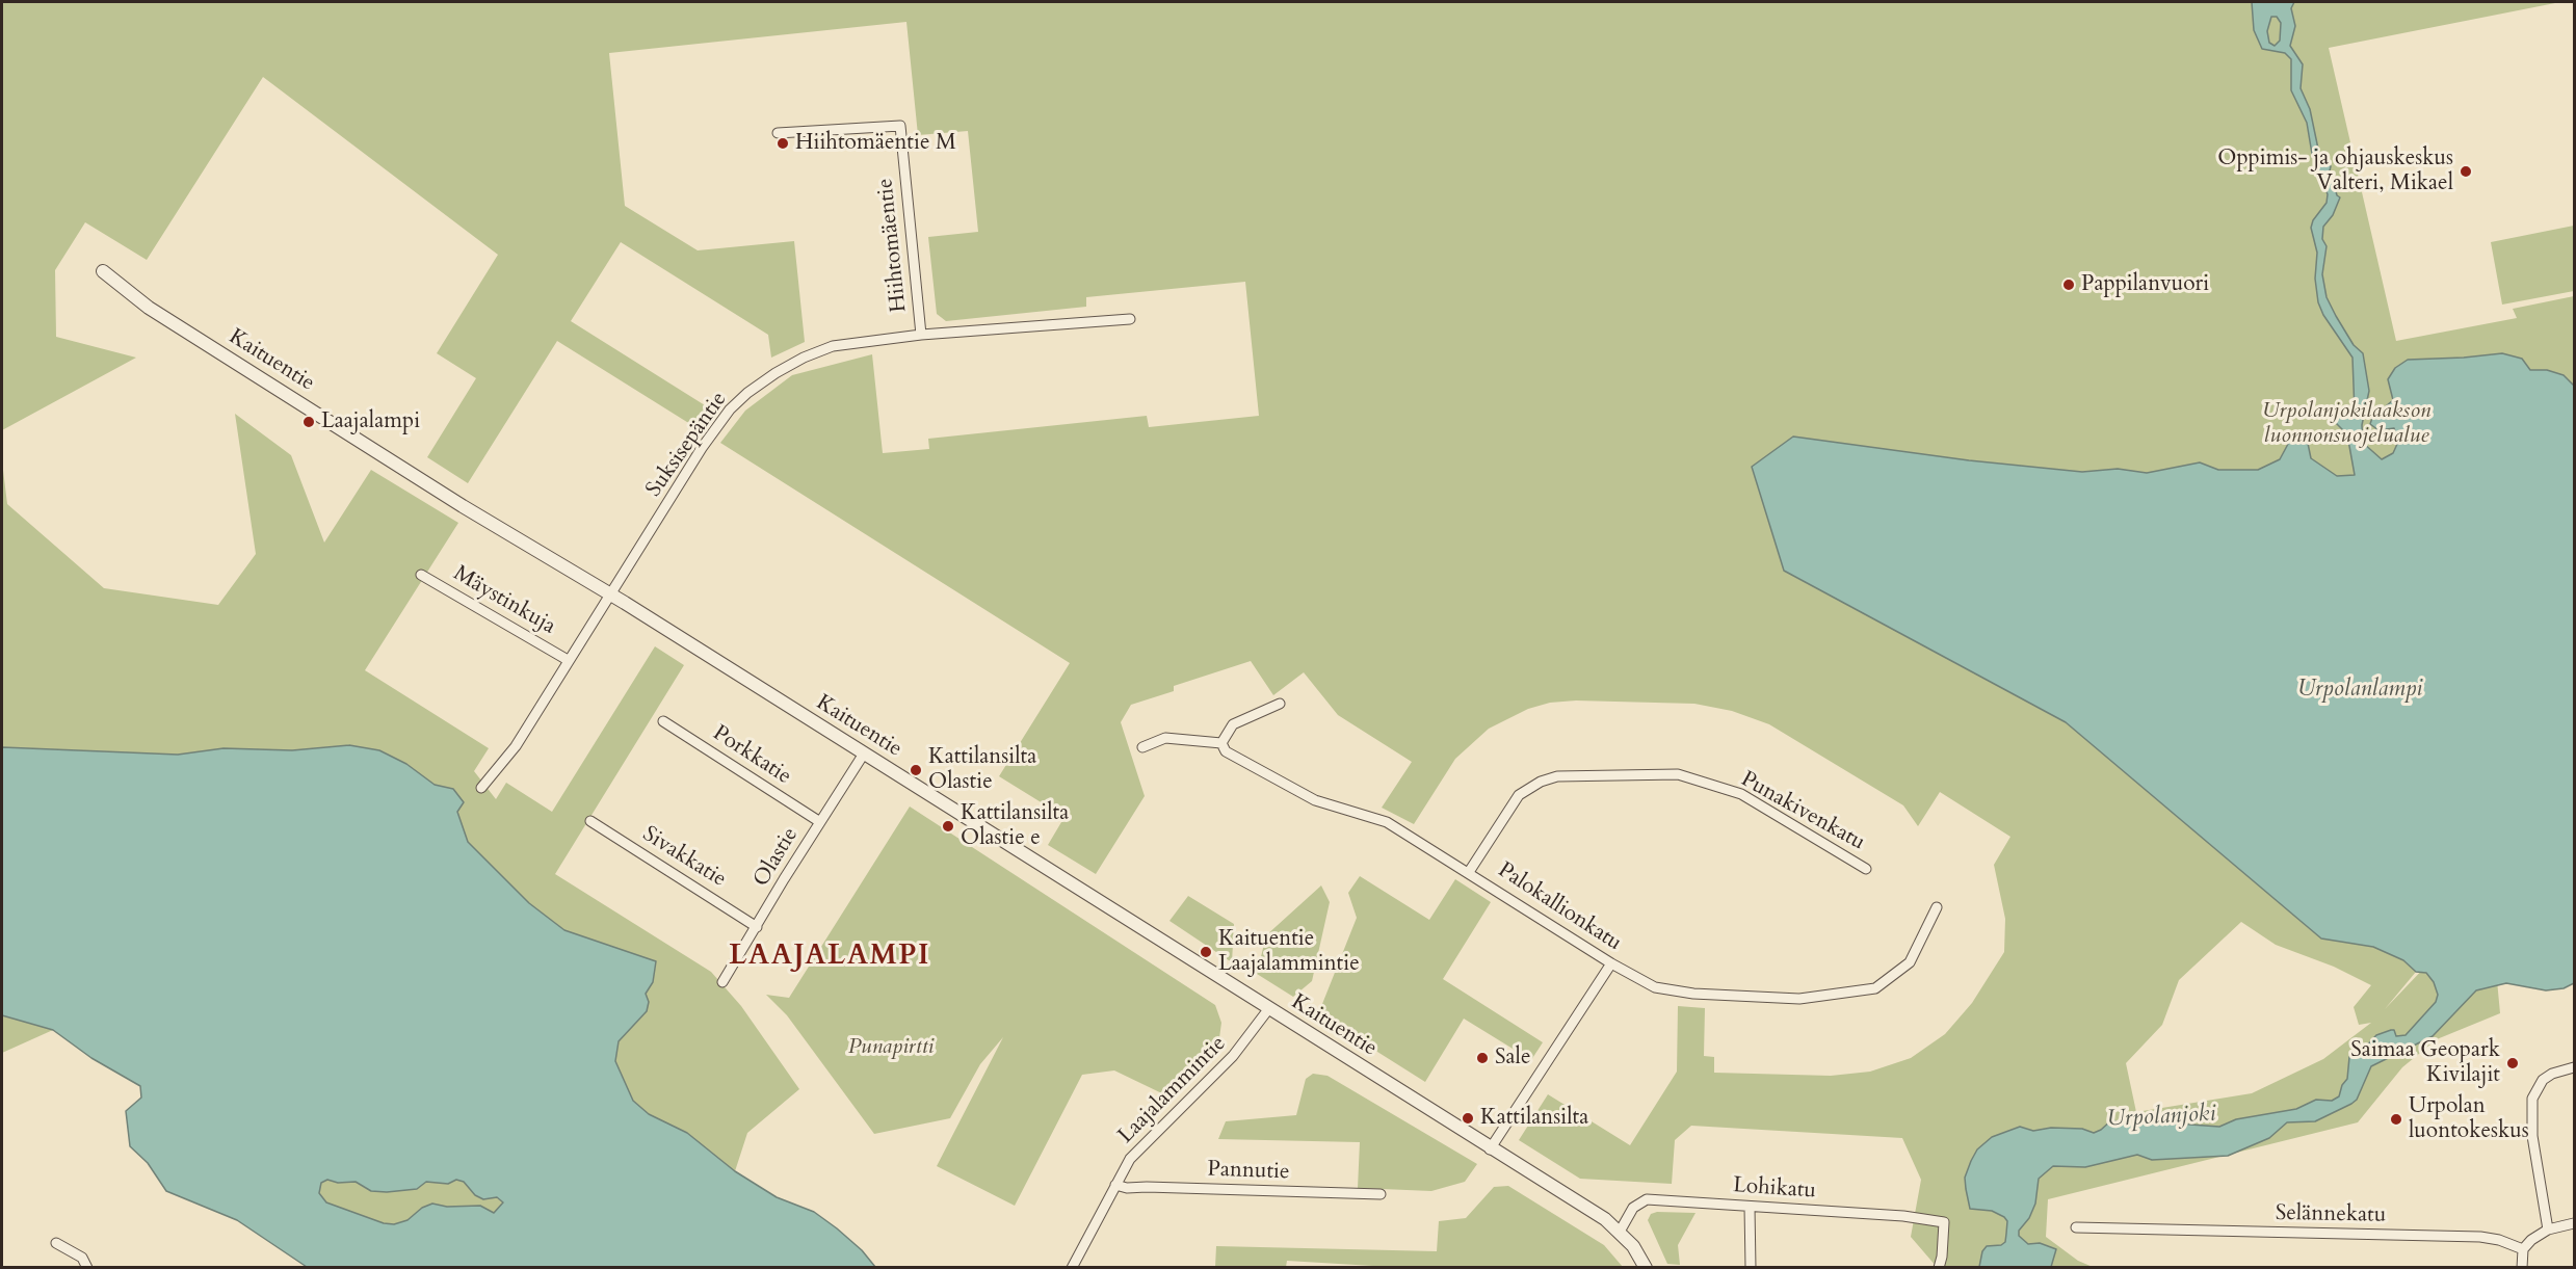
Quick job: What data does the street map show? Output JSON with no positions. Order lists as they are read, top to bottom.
{
  "streets": {
    "street": [
      "Hiihtomäentie",
      "Kaituentie",
      "Suksisepäntie",
      "Mäystinkuja",
      "Porkkatie",
      "Punakivenkatu",
      "Sivakkatie",
      "Olastie",
      "Palokallionkatu",
      "Laajalammintie",
      "Pannutie",
      "Lohikatu",
      "Selännekatu"
    ]
  },
  "crossings": [
    ["Hiihtomäentie", "Suksisepäntie"],
    ["Kaituentie", "Suksisepäntie"],
    ["Kaituentie", "Olastie"],
    ["Kaituentie", "Laajalammintie"],
    ["Kaituentie", "Lohikatu"],
    ["Suksisepäntie", "Mäystinkuja"],
    ["Porkkatie", "Olastie"],
    ["Punakivenkatu", "Palokallionkatu"],
    ["Sivakkatie", "Olastie"],
    ["Laajalammintie", "Pannutie"]
  ],
  "districts": ["LAAJALAMPI"],
  "water": ["Urpolanlampi", "Urpolanjoki"],
  "parks": ["Urpolanjokilaakson luonnonsuojelualue", "Punapirtti"],
  "places": [
    "Hiihtomäentie M",
    "Oppimis- ja ohjauskeskus Valteri, Mikael",
    "Pappilanvuori",
    "Laajalampi",
    "Kattilansilta Olastie",
    "Kattilansilta Olastie e",
    "Kaituentie Laajalammintie",
    "Sale",
    "Saimaa Geopark Kivilajit",
    "Kattilansilta",
    "Urpolan luontokeskus"
  ]
}
